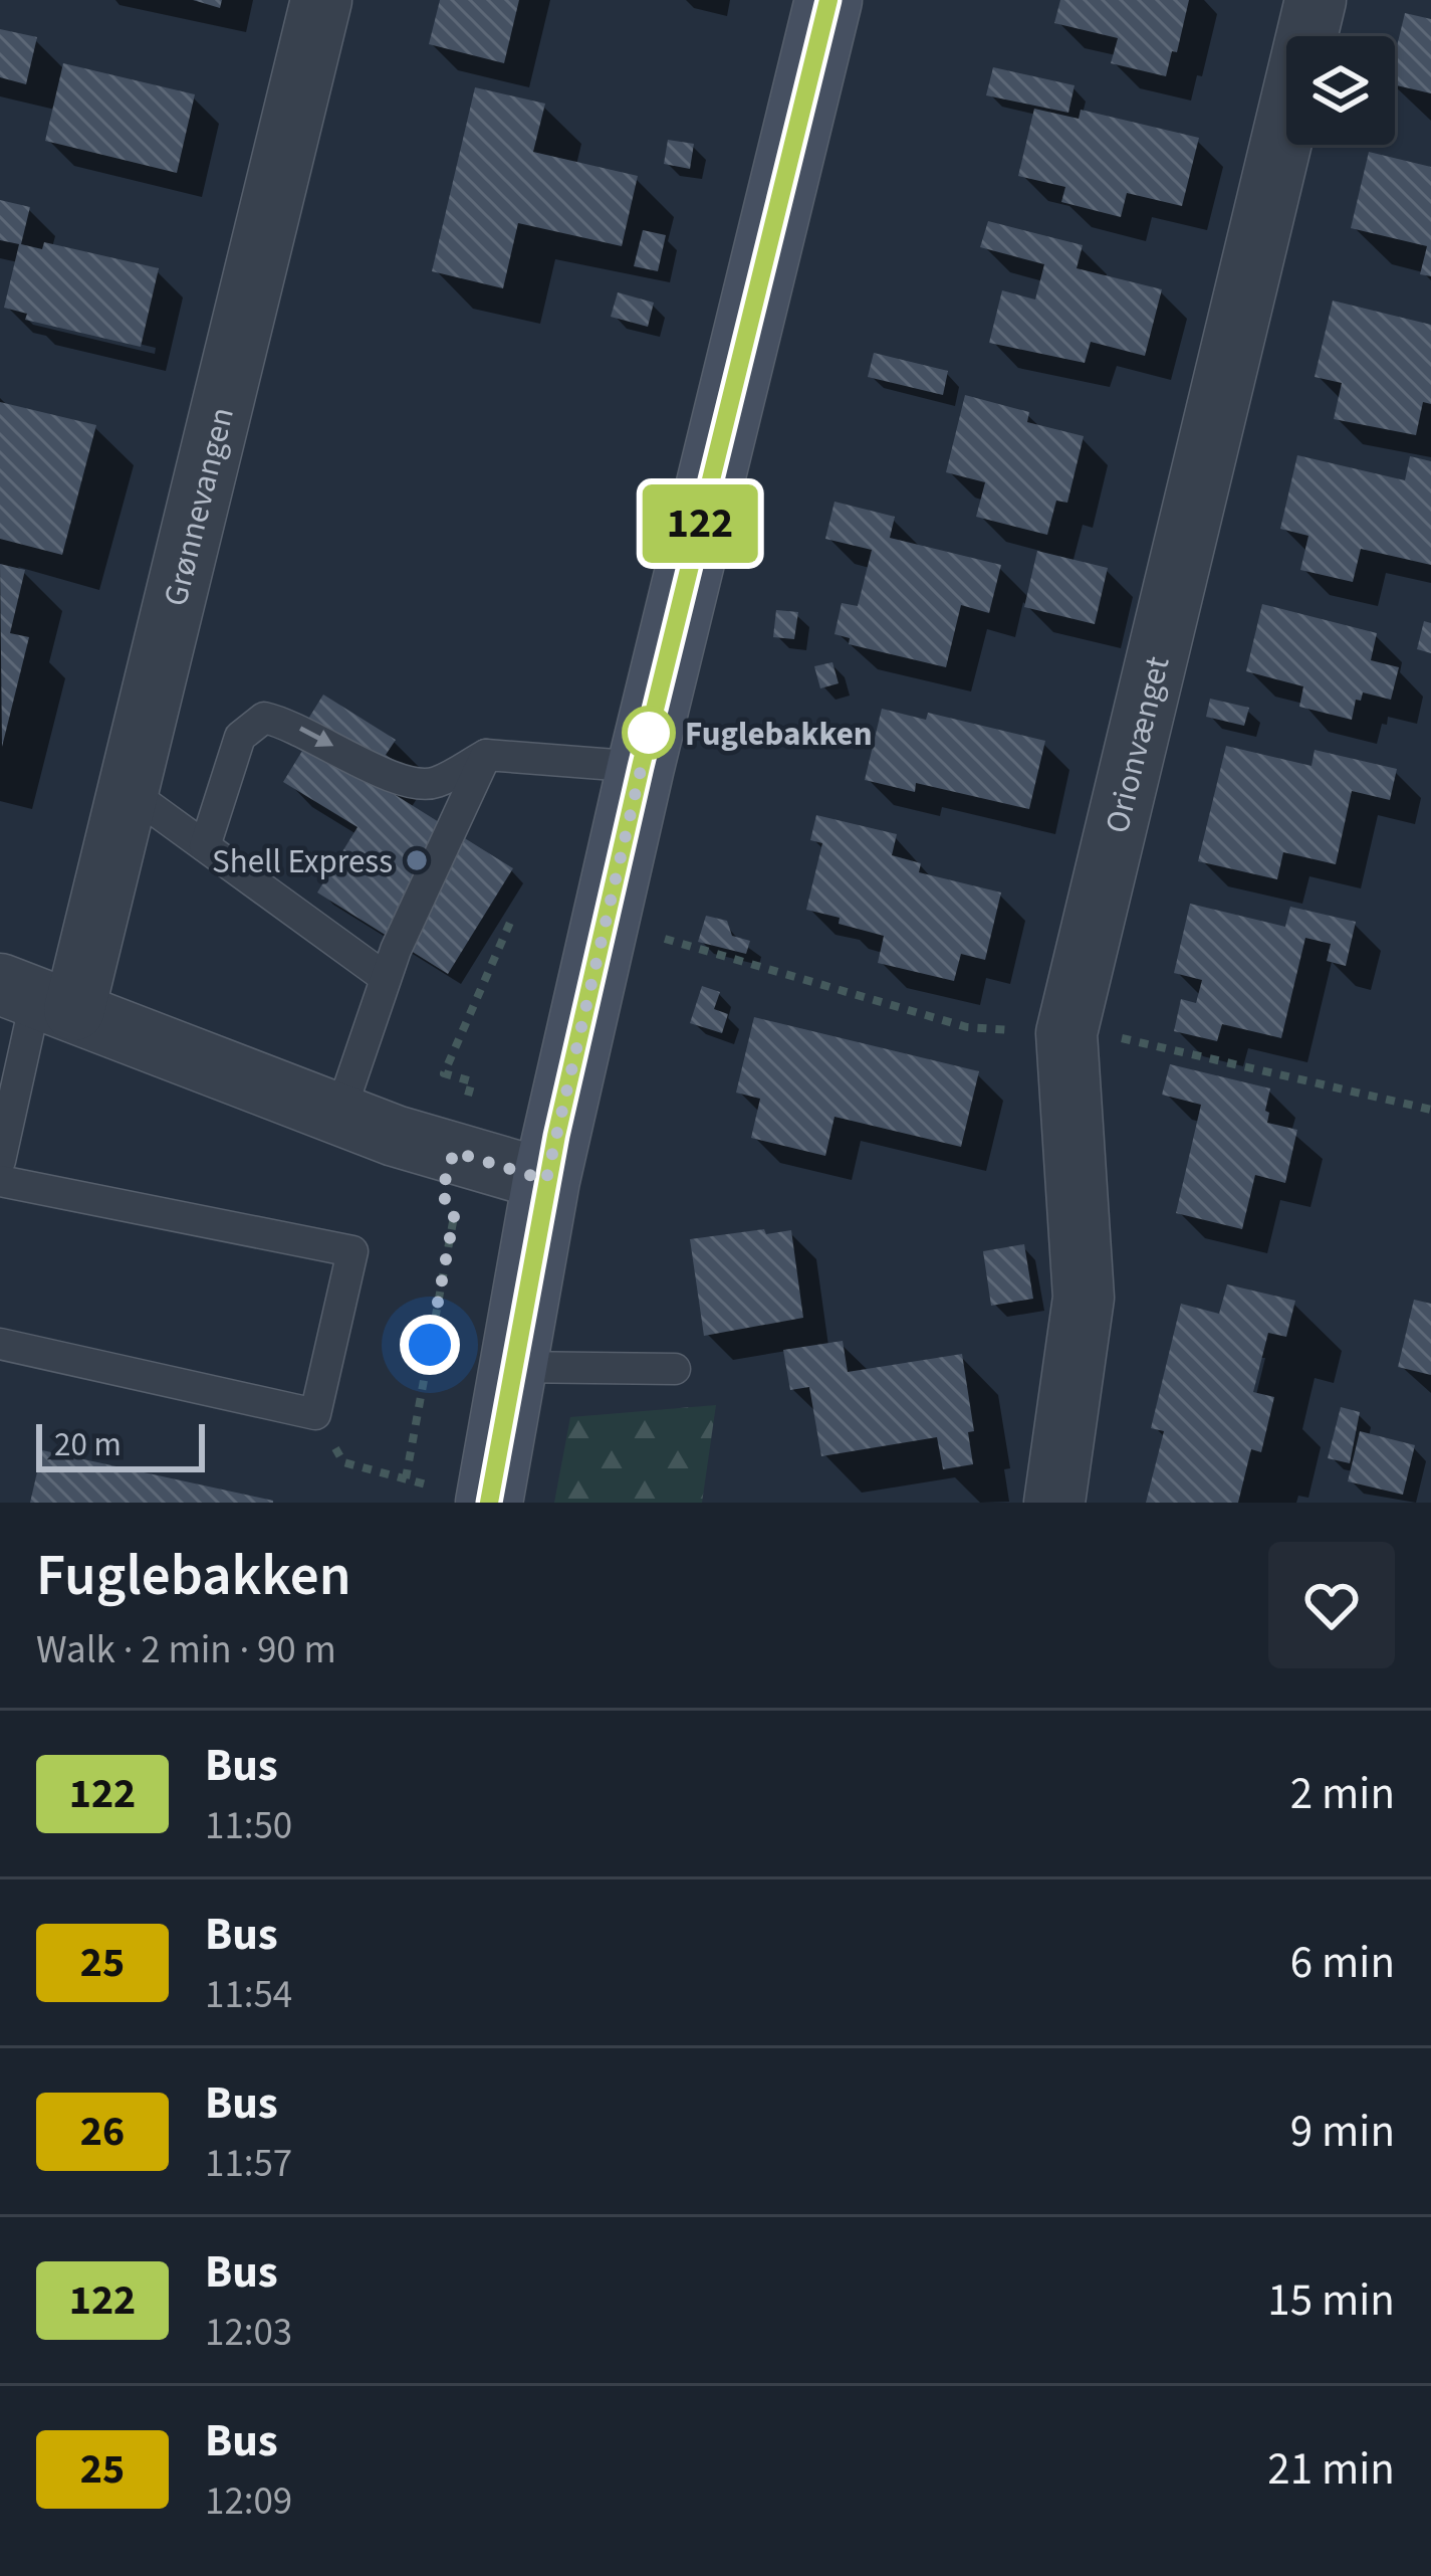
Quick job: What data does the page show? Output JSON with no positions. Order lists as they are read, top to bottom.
{
  "streets": {
    "street": ["Grønnevangen", "Orionvænget"]
  },
  "places": ["Fuglebakken", "Shell Express"],
  "lines": ["bus line 122"],
  "scale_bar": "20 m",
  "page": {
    "on_map": "122",
    "scale": "20 m",
    "heading": ["Fuglebakken", "Walk · 2 min · 90 m"],
    "list": [
      {
        "mark": "122",
        "name": "Bus",
        "note": "11:50",
        "value": "2 min"
      },
      {
        "mark": "25",
        "name": "Bus",
        "note": "11:54",
        "value": "6 min"
      },
      {
        "mark": "26",
        "name": "Bus",
        "note": "11:57",
        "value": "9 min"
      },
      {
        "mark": "122",
        "name": "Bus",
        "note": "12:03",
        "value": "15 min"
      },
      {
        "mark": "25",
        "name": "Bus",
        "note": "12:09",
        "value": "21 min"
      }
    ]
  }
}
